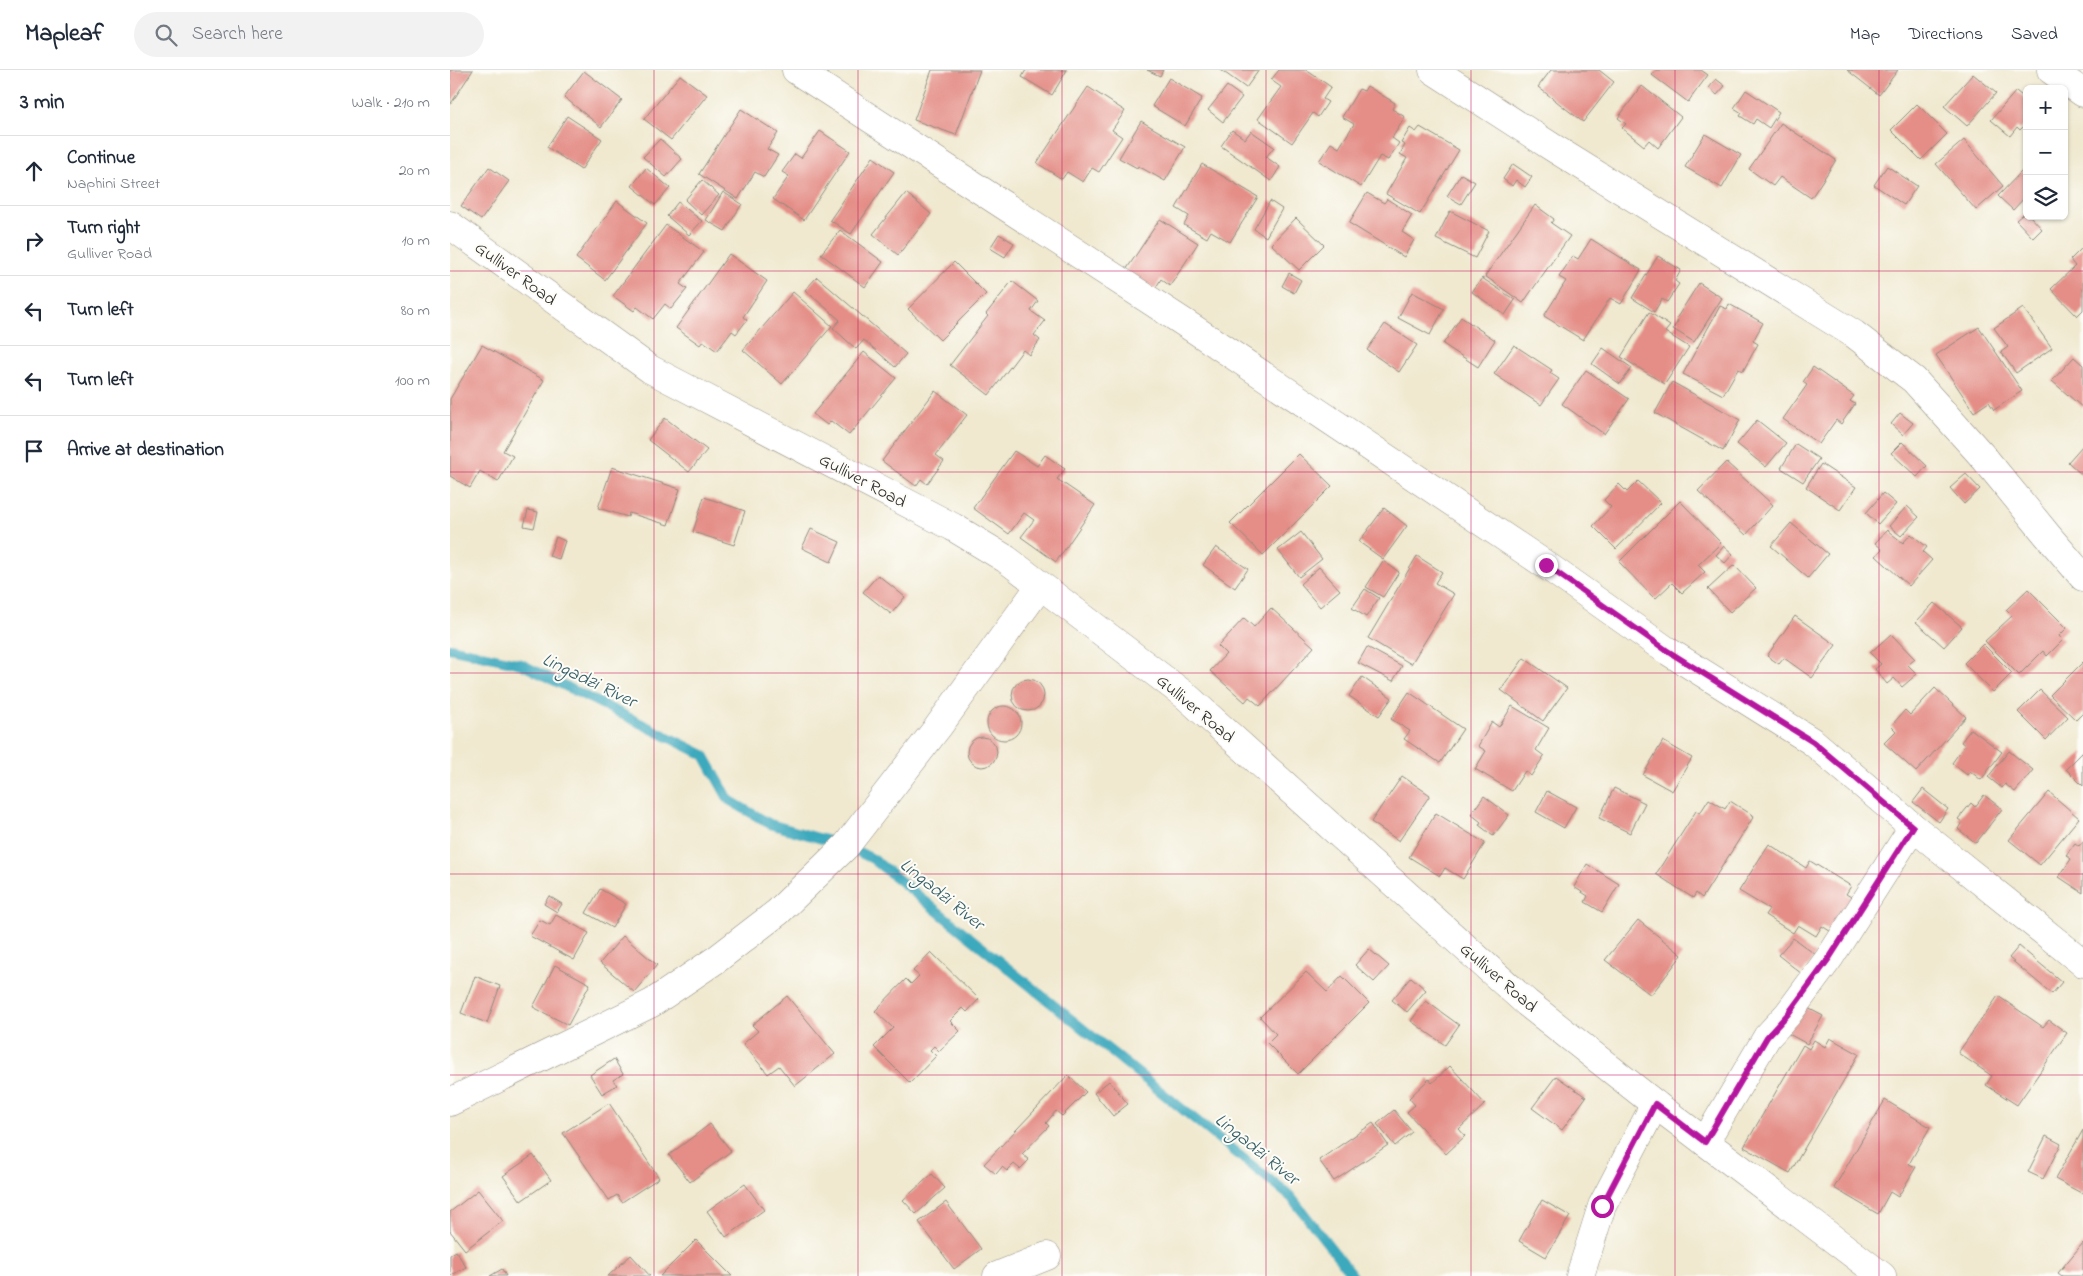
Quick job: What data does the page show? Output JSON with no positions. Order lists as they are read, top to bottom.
{
  "streets": {
    "street": ["Gulliver Road"]
  },
  "water": ["Lingadzi River"],
  "page": {
    "header": "Mapleaf",
    "search": "Search here",
    "nav": ["Map", "Directions", "Saved"],
    "heading": ["3 min", "Walk · 210 m"],
    "map_buttons": ["+", "−"],
    "list": [
      ["Continue", "Naphini Street", "20 m"],
      ["Turn right", "Gulliver Road", "10 m"],
      ["Turn left", "80 m"],
      ["Turn left", "100 m"],
      "Arrive at destination"
    ]
  }
}
